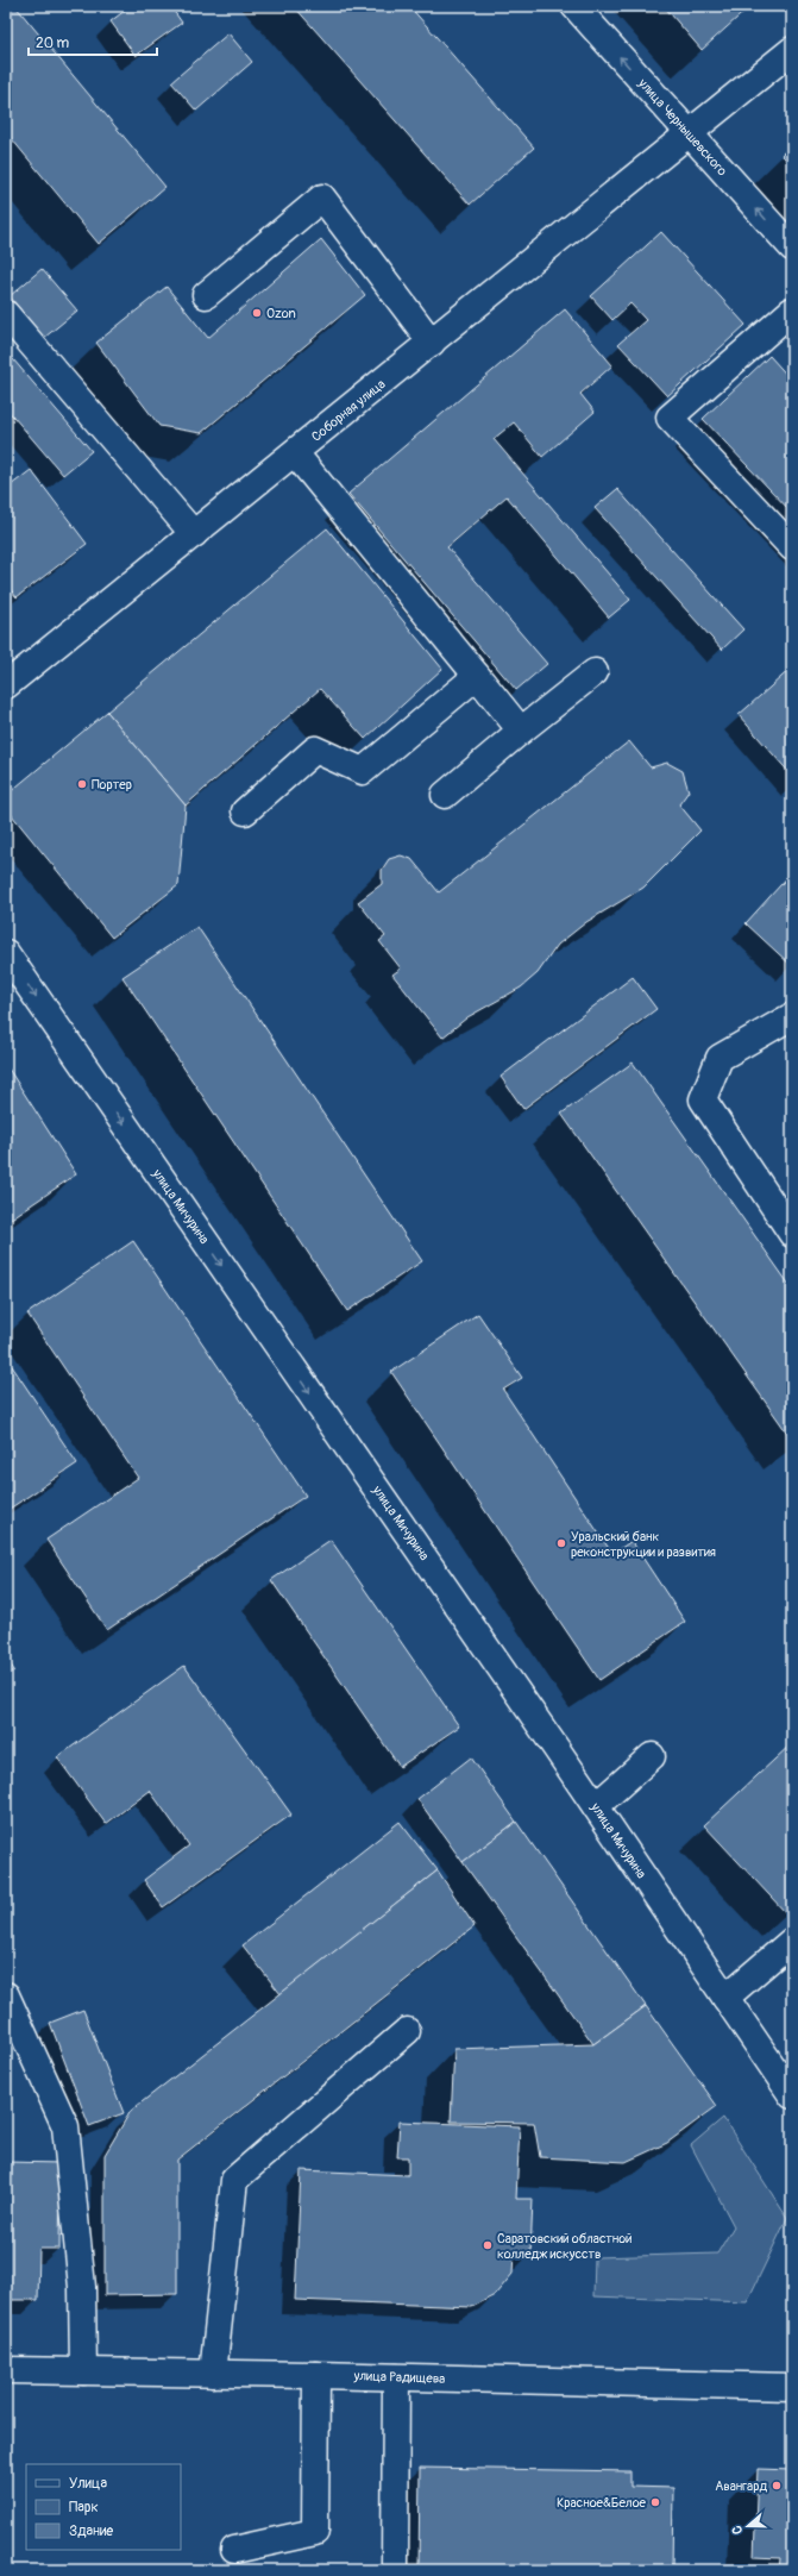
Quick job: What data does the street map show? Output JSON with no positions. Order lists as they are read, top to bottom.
{
  "streets": {
    "main road": [
      "улица Чернышевского",
      "Соборная улица",
      "улица Мичурина",
      "улица Радищева"
    ]
  },
  "crossings": [
    ["улица Чернышевского", "Соборная улица"]
  ],
  "one_way": ["улица Чернышевского", "улица Мичурина"],
  "places": [
    "Ozon",
    "Портер",
    "Уральский банк реконструкции и развития",
    "Саратовский областной колледж искусств",
    "Авангард",
    "Красное&Белое"
  ],
  "legend": ["Улица", "Парк", "Здание"],
  "scale_bar": "20 m",
  "north": "left"
}
